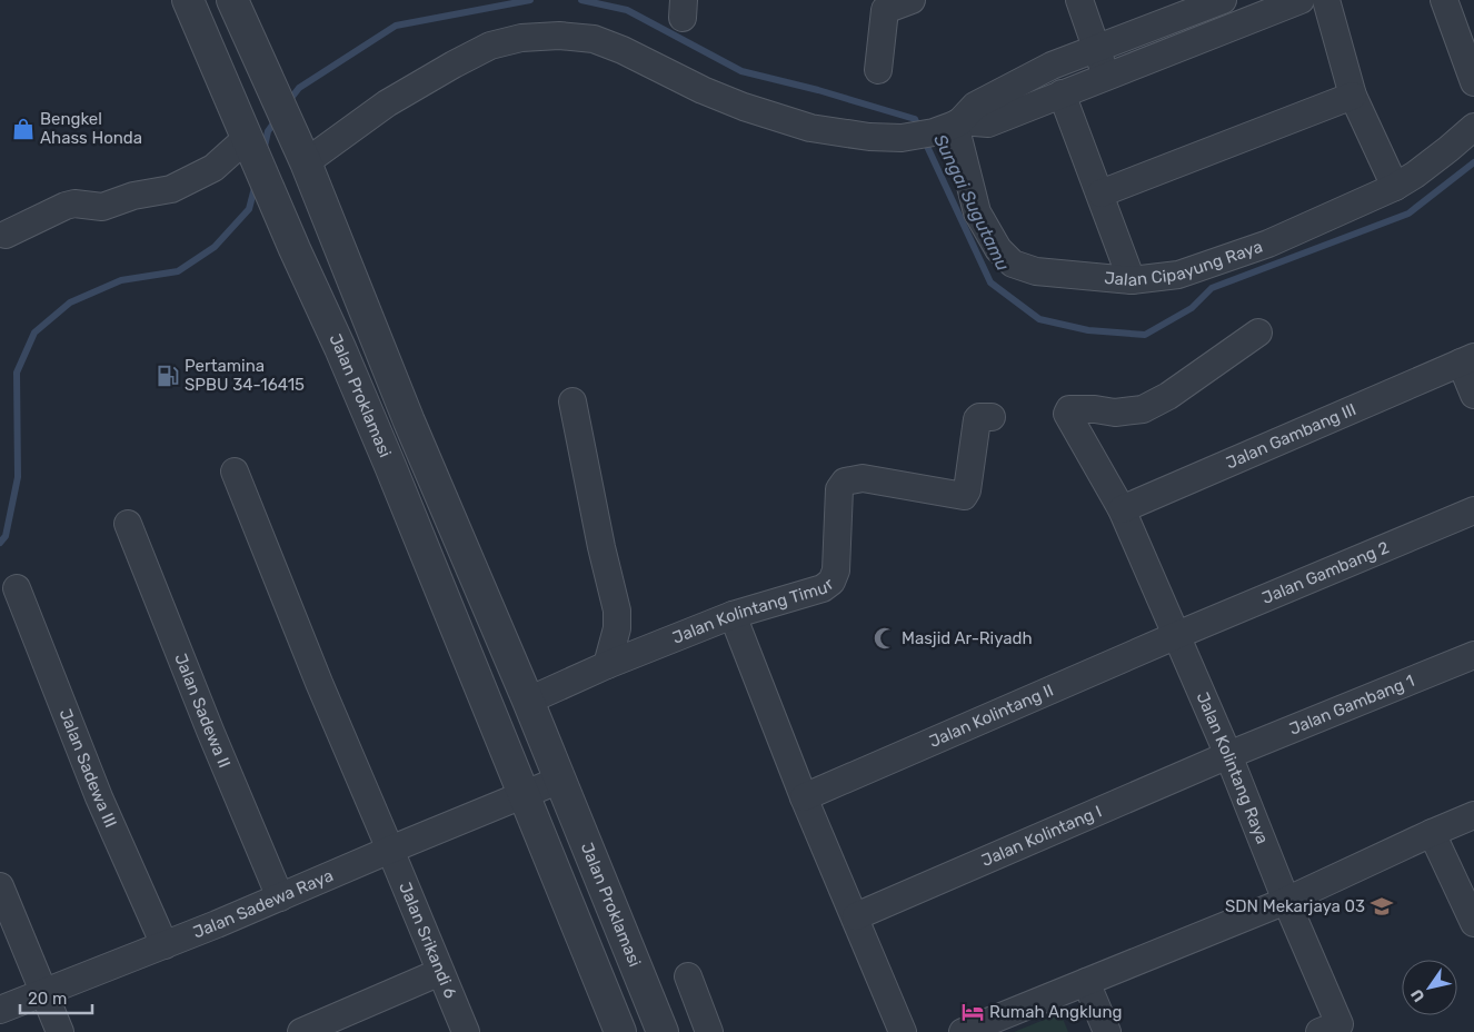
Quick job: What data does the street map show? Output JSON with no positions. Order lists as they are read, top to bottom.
{
  "streets": {
    "street": [
      "Jalan Cipayung Raya",
      "Jalan Proklamasi",
      "Jalan Gambang III",
      "Jalan Gambang 2",
      "Jalan Kolintang Timur",
      "Jalan Gambang 1",
      "Jalan Sadewa II",
      "Jalan Kolintang II",
      "Jalan Sadewa III",
      "Jalan Kolintang Raya",
      "Jalan Kolintang I",
      "Jalan Sadewa Raya",
      "Jalan Srikandi 6"
    ]
  },
  "crossings": [
    ["Jalan Proklamasi", "Jalan Kolintang Timur"],
    ["Jalan Proklamasi", "Jalan Sadewa Raya"],
    ["Jalan Gambang III", "Jalan Kolintang Raya"],
    ["Jalan Gambang 2", "Jalan Kolintang II"],
    ["Jalan Gambang 2", "Jalan Kolintang Raya"],
    ["Jalan Gambang 1", "Jalan Kolintang Raya"],
    ["Jalan Gambang 1", "Jalan Kolintang I"],
    ["Jalan Sadewa II", "Jalan Sadewa Raya"],
    ["Jalan Kolintang II", "Jalan Kolintang Raya"],
    ["Jalan Sadewa III", "Jalan Sadewa Raya"],
    ["Jalan Kolintang Raya", "Jalan Kolintang I"],
    ["Jalan Sadewa Raya", "Jalan Srikandi 6"]
  ],
  "water": ["Sungai Sugutamu"],
  "places": {
    "shop": ["Bengkel Ahass Honda"],
    "fuel station": ["Pertamina SPBU 34-16415"],
    "mosque": ["Masjid Ar-Riyadh"],
    "school or university": ["SDN Mekarjaya 03"],
    "hotel": ["Rumah Angklung"]
  },
  "scale_bar": "20 m",
  "north": "bottom left"
}
